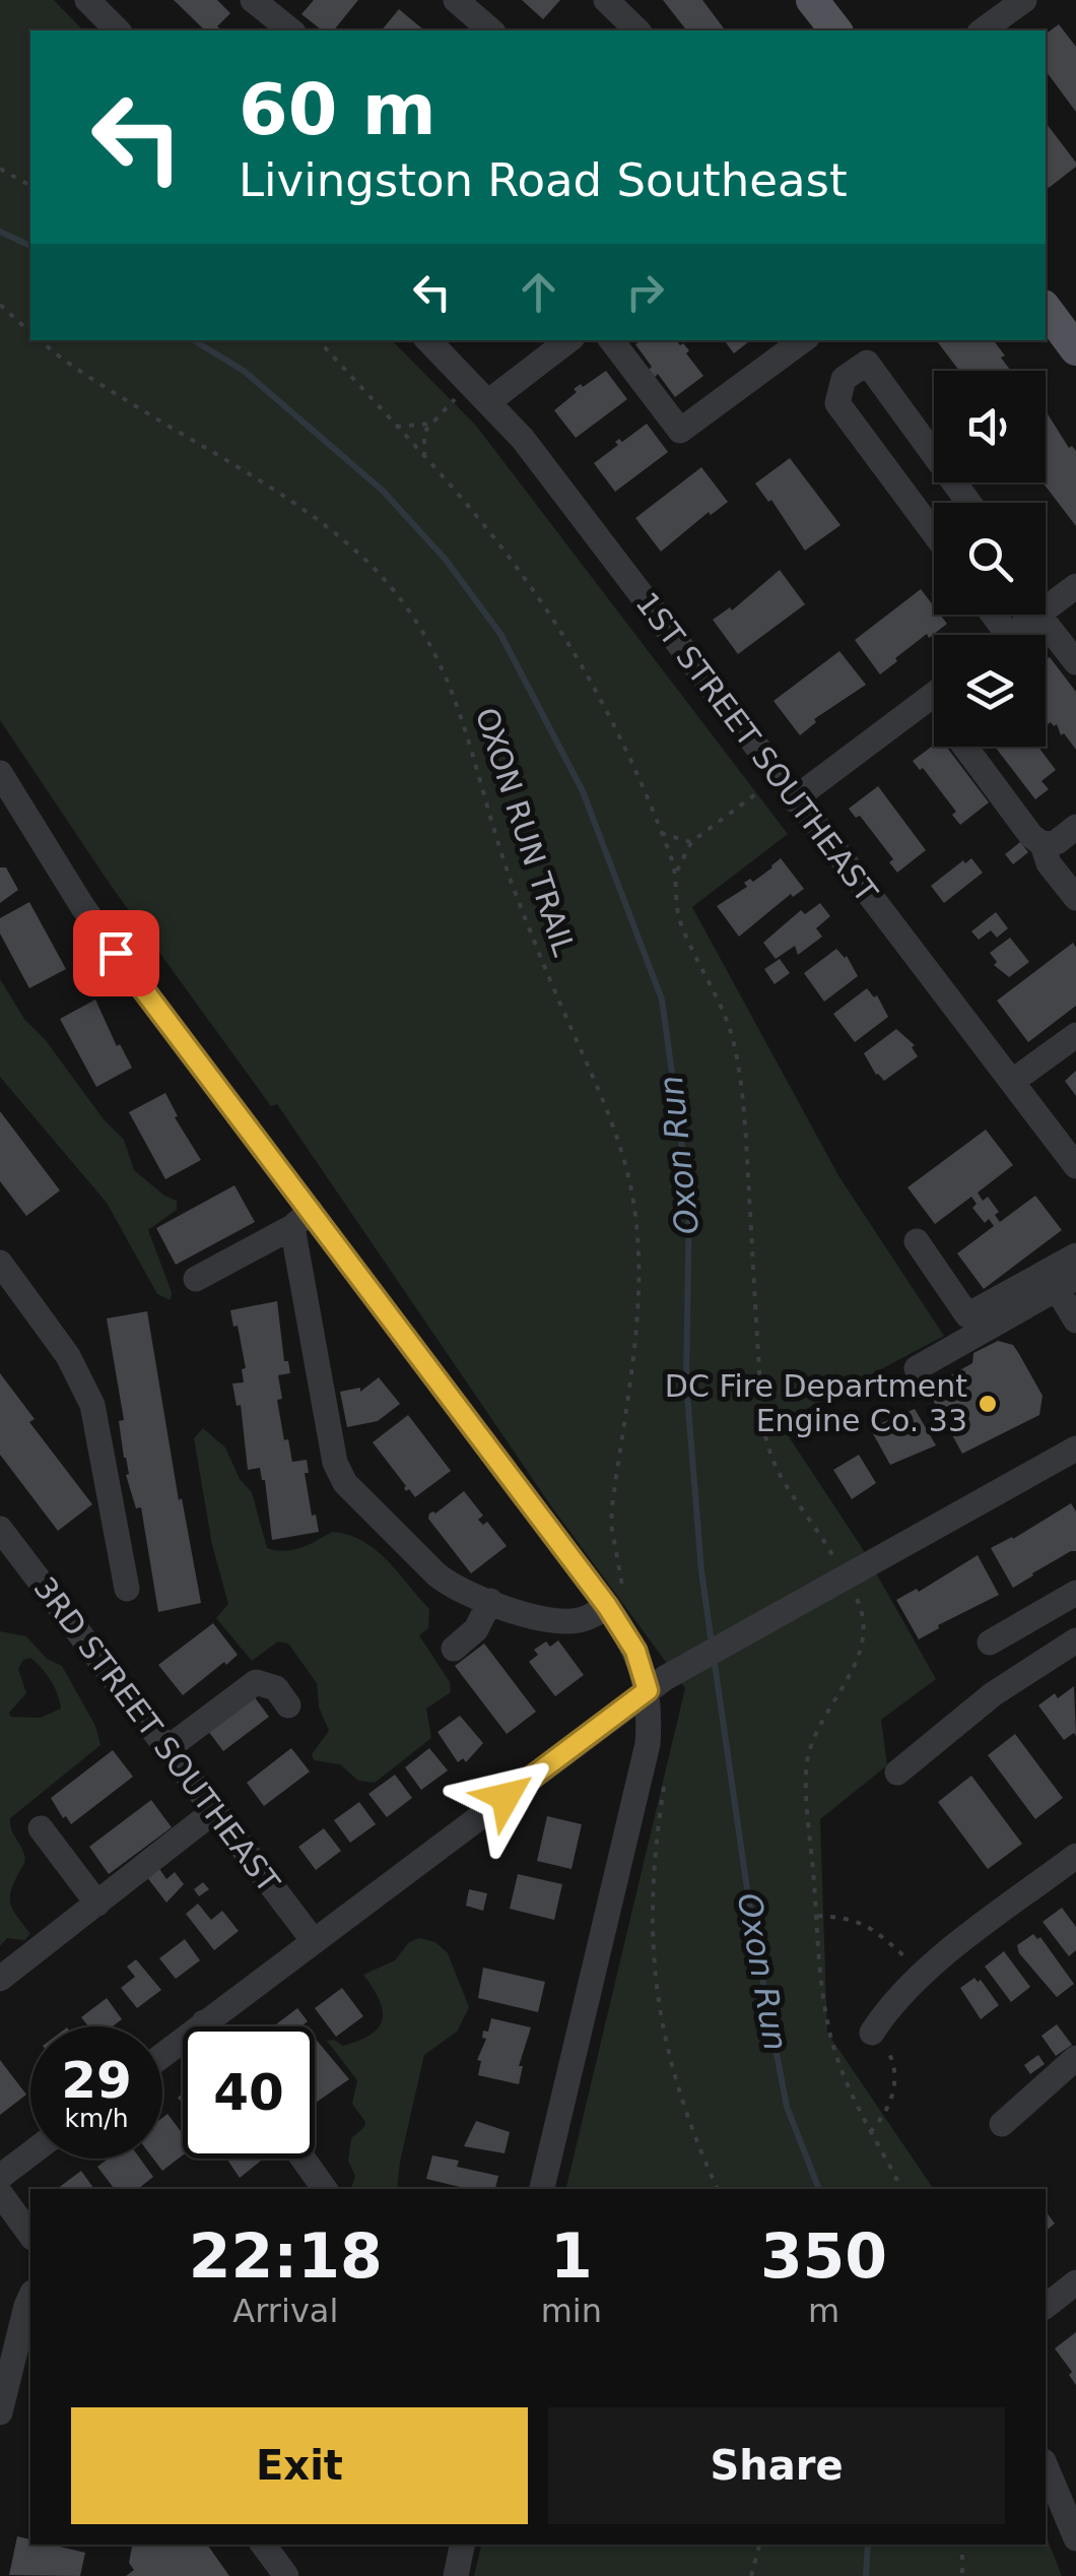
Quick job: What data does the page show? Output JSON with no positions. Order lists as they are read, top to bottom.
{
  "streets": {
    "street": ["1ST STREET SOUTHEAST", "3RD STREET SOUTHEAST"],
    "path": ["OXON RUN TRAIL"]
  },
  "water": ["Oxon Run"],
  "places": ["DC Fire Department Engine Co. 33"],
  "page": {
    "turn": ["60 m", "Livingston Road Southeast"],
    "speed": "29 km/h",
    "limit": "40",
    "eta": [
      "22:18",
      "Arrival",
      "1",
      "min",
      "350",
      "m"
    ],
    "buttons": ["Exit", "Share"]
  }
}
